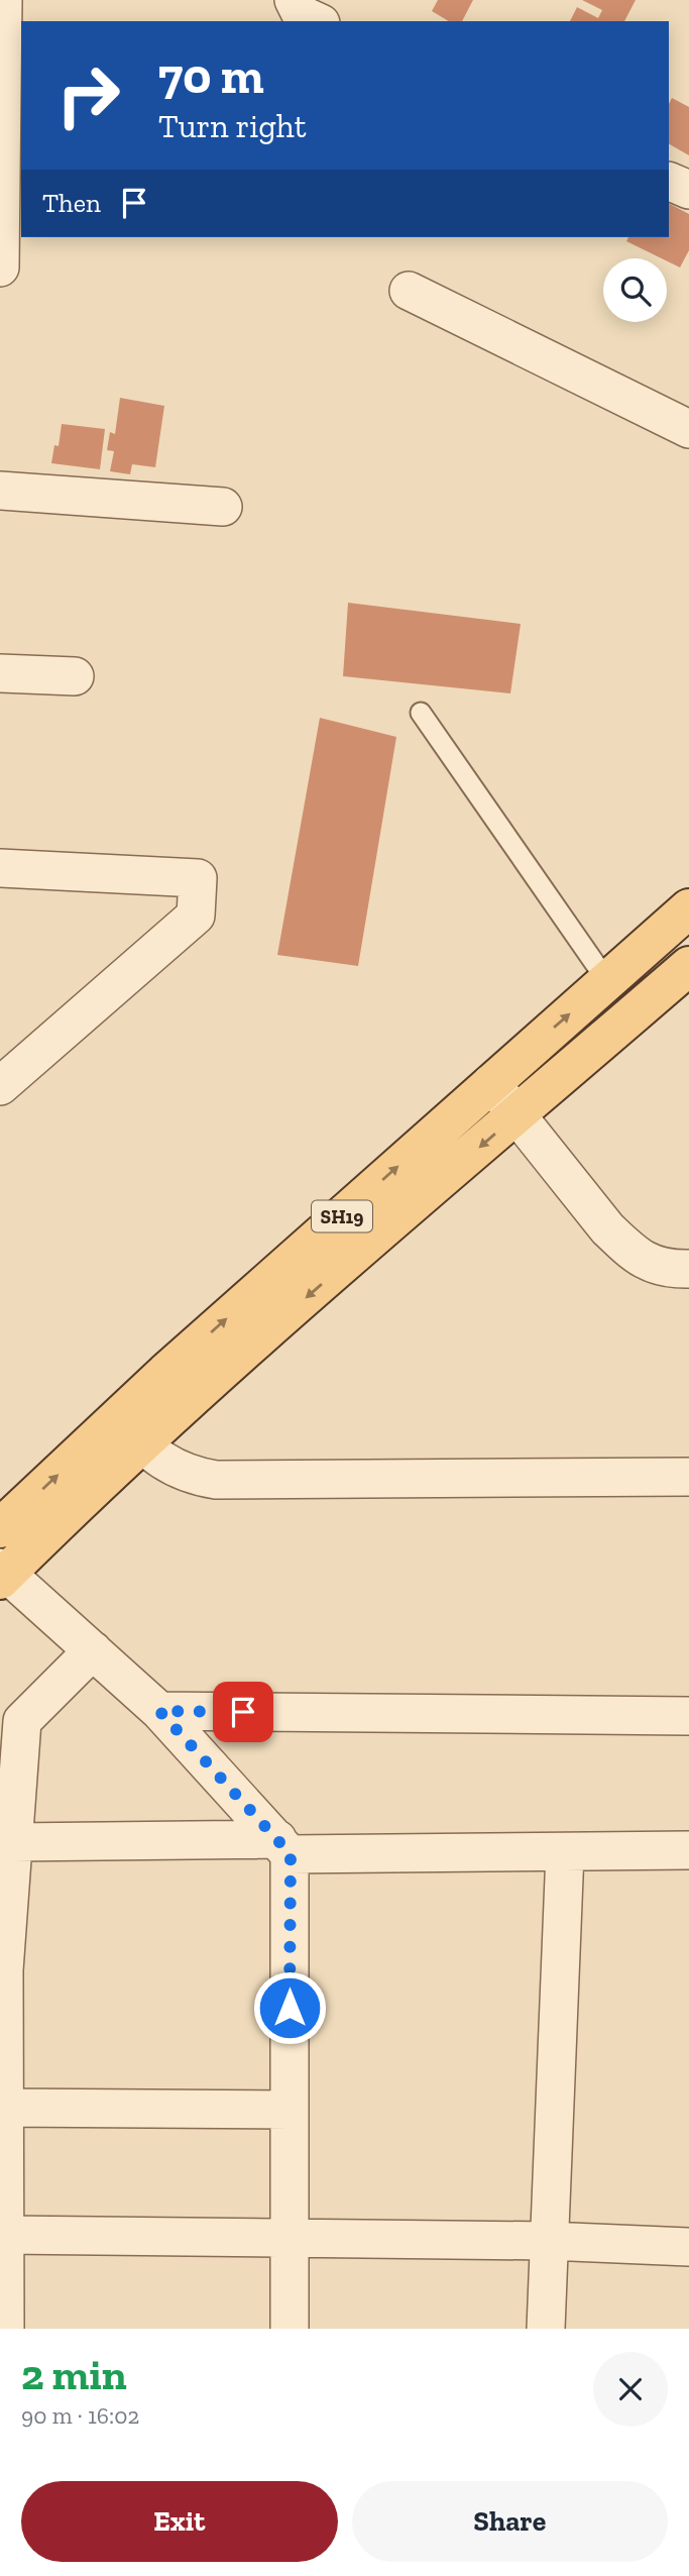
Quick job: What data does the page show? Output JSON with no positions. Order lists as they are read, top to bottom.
{
  "streets": {
    "main road": ["SH19"]
  },
  "page": {
    "turn": ["70 m", "Turn right"],
    "then": "Then",
    "heading": ["2 min", "90 m · 16:02"],
    "buttons": ["Exit", "Share"]
  }
}
